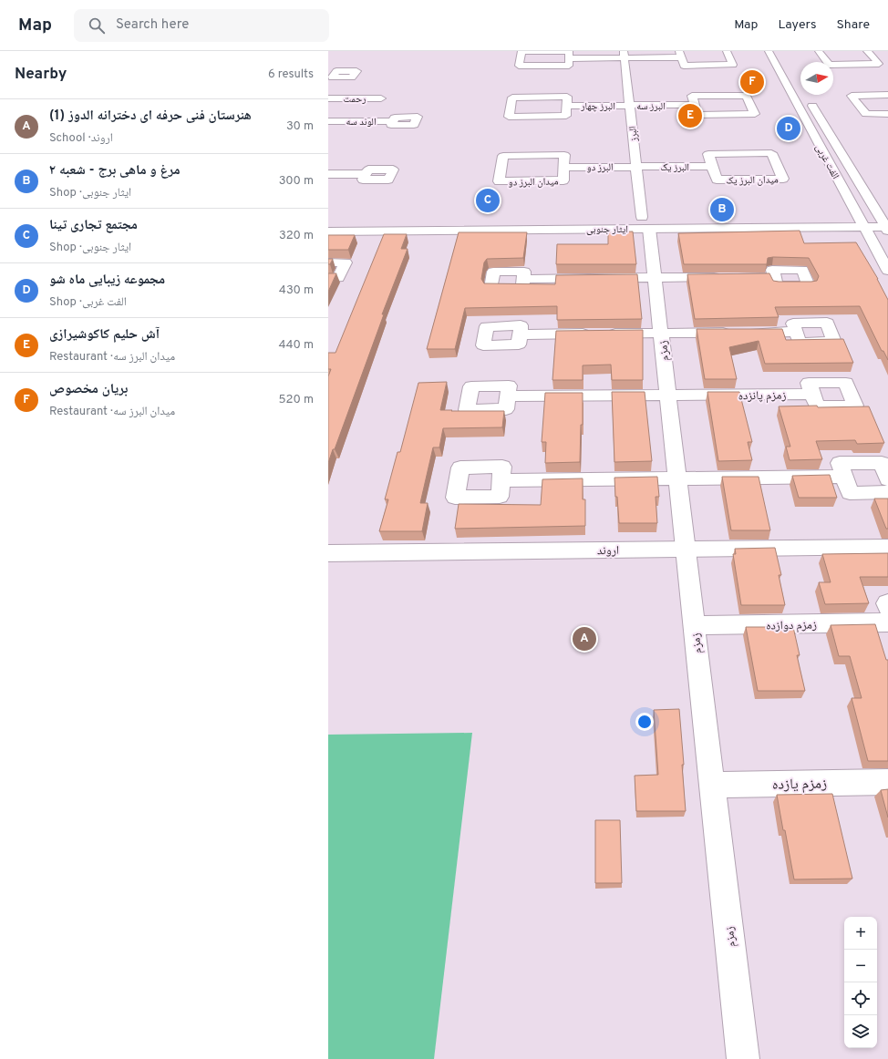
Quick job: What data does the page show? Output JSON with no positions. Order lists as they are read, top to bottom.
{
  "streets": {
    "street": [
      "رحمت",
      "البرز چهار",
      "البرز سه",
      "الوند سه",
      "البرز",
      "الفت غربی",
      "البرز دو",
      "البرز یک",
      "میدان البرز یک",
      "میدان البرز دو",
      "ایثار جنوبی",
      "زمزم",
      "زمزم پانزده",
      "اروند",
      "زمزم دوازده",
      "زمزم یازده"
    ]
  },
  "crossings": [
    ["البرز چهار", "البرز سه"],
    ["البرز چهار", "البرز"],
    ["البرز سه", "البرز"],
    ["البرز", "البرز دو"],
    ["البرز", "البرز یک"],
    ["البرز", "ایثار جنوبی"],
    ["البرز", "زمزم"],
    ["الفت غربی", "ایثار جنوبی"],
    ["البرز دو", "البرز یک"],
    ["البرز دو", "میدان البرز دو"],
    ["البرز یک", "میدان البرز یک"],
    ["ایثار جنوبی", "زمزم"],
    ["زمزم", "زمزم پانزده"],
    ["زمزم", "اروند"],
    ["زمزم", "زمزم دوازده"],
    ["زمزم", "زمزم یازده"]
  ],
  "north": "right",
  "page": {
    "header": "Map",
    "search": "Search here",
    "nav": ["Map", "Layers", "Share"],
    "heading": ["Nearby", "6 results"],
    "pins": [
      "F",
      "E",
      "D",
      "C",
      "B",
      "A"
    ],
    "list": [
      {
        "mark": "A",
        "name": "هنرستان فنی حرفه ای دخترانه الدوز (1)",
        "note": "School · اروند",
        "value": "30 m"
      },
      {
        "mark": "B",
        "name": "مرغ و ماهی برج - شعبه ۲",
        "note": "Shop · ایثار جنوبی",
        "value": "300 m"
      },
      {
        "mark": "C",
        "name": "مجتمع تجاری تینا",
        "note": "Shop · ایثار جنوبی",
        "value": "320 m"
      },
      {
        "mark": "D",
        "name": "مجموعه زیبایی ماه شو",
        "note": "Shop · الفت غربی",
        "value": "430 m"
      },
      {
        "mark": "E",
        "name": "آش حلیم کاکوشیرازی",
        "note": "Restaurant · میدان البرز سه",
        "value": "440 m"
      },
      {
        "mark": "F",
        "name": "بریان مخصوص",
        "note": "Restaurant · میدان البرز سه",
        "value": "520 m"
      }
    ],
    "map_buttons": ["+", "−"]
  }
}
